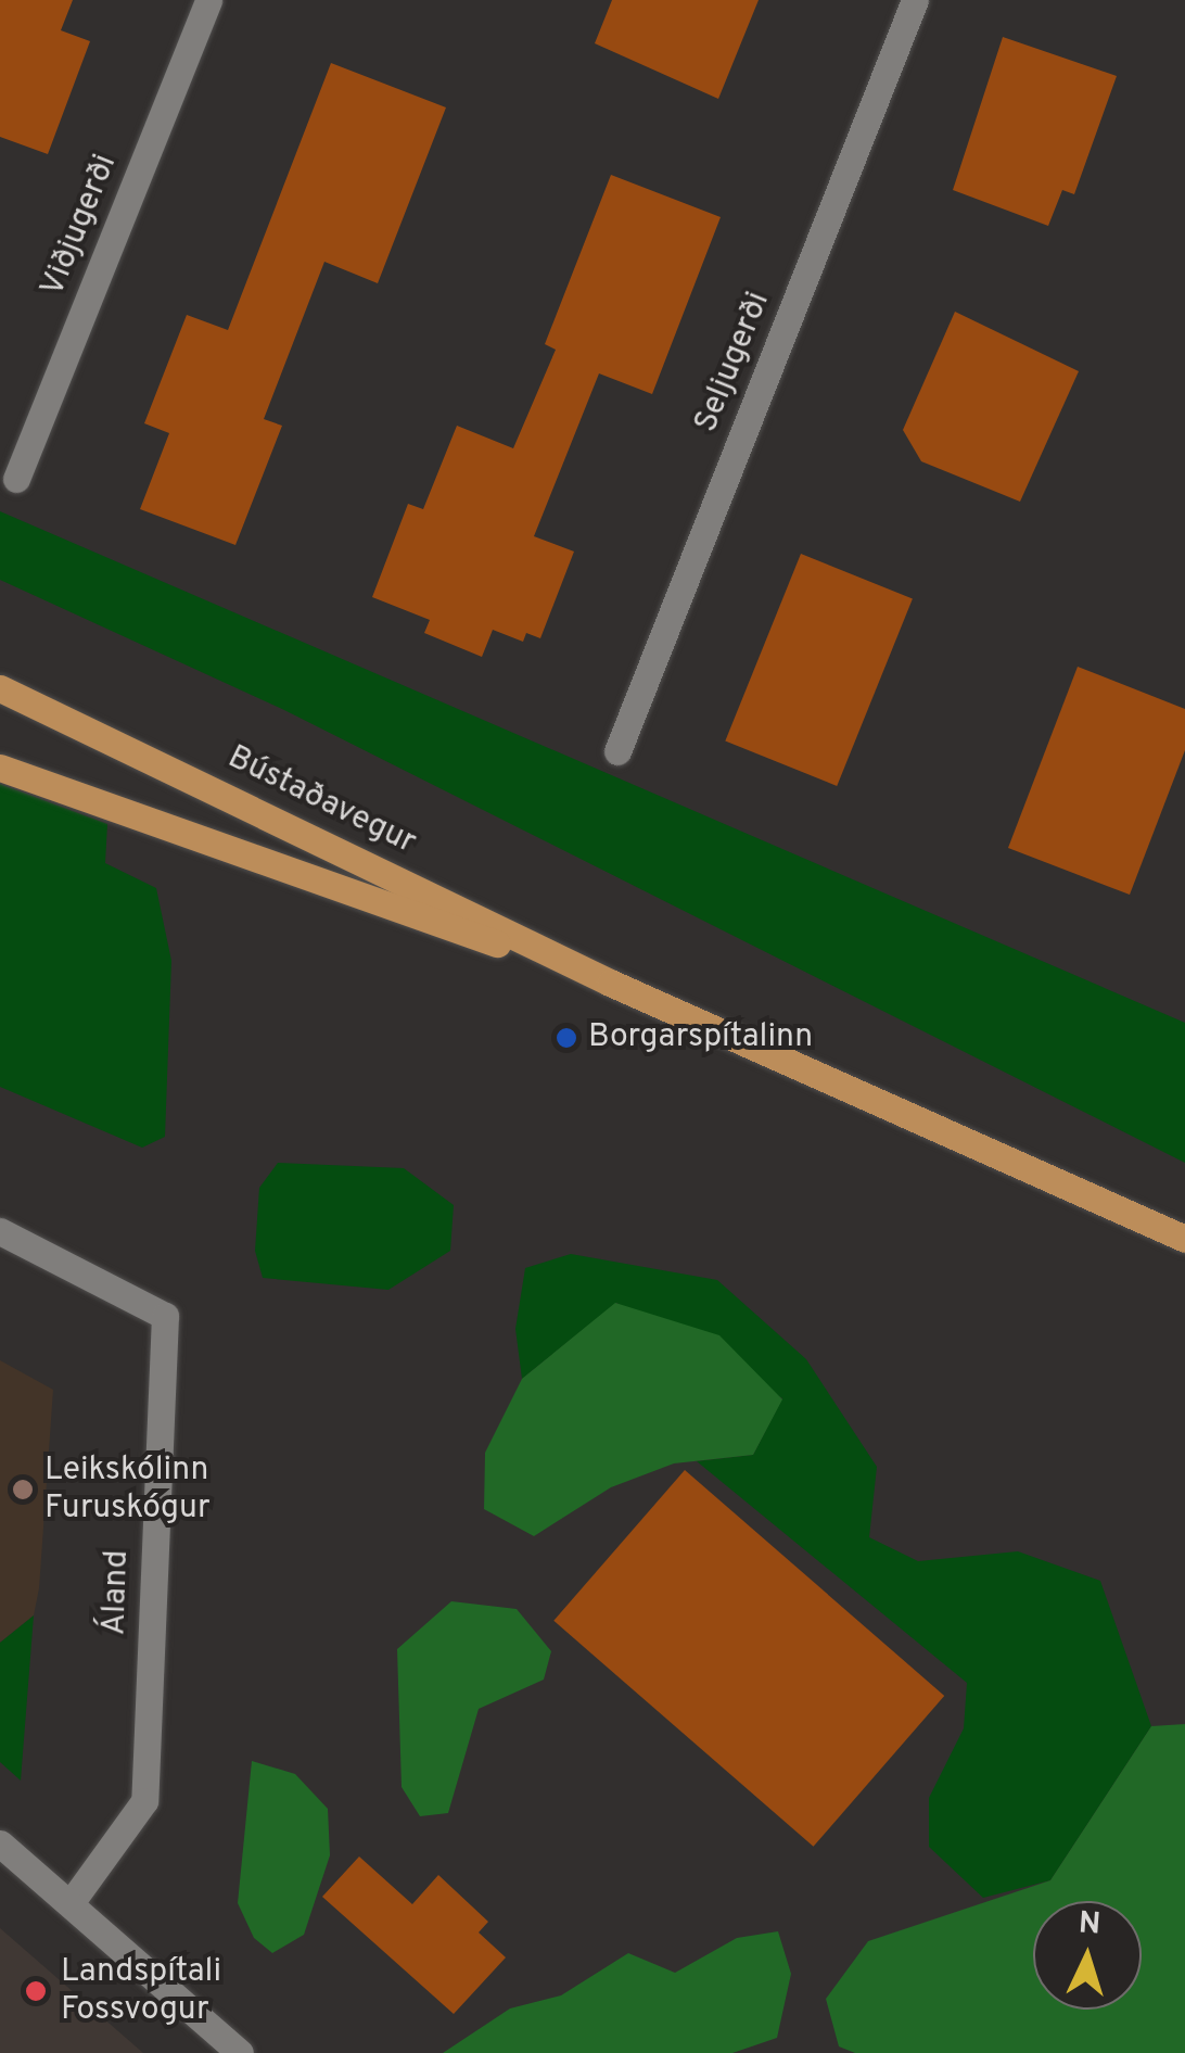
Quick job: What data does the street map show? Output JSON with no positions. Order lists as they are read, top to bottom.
{
  "streets": {
    "main road": ["Bústaðavegur"],
    "street": ["Viðjugerði", "Seljugerði", "Áland"]
  },
  "places": ["Borgarspítalinn", "Leikskólinn Furuskógur", "Landspítali Fossvogur"],
  "north": "top"
}
